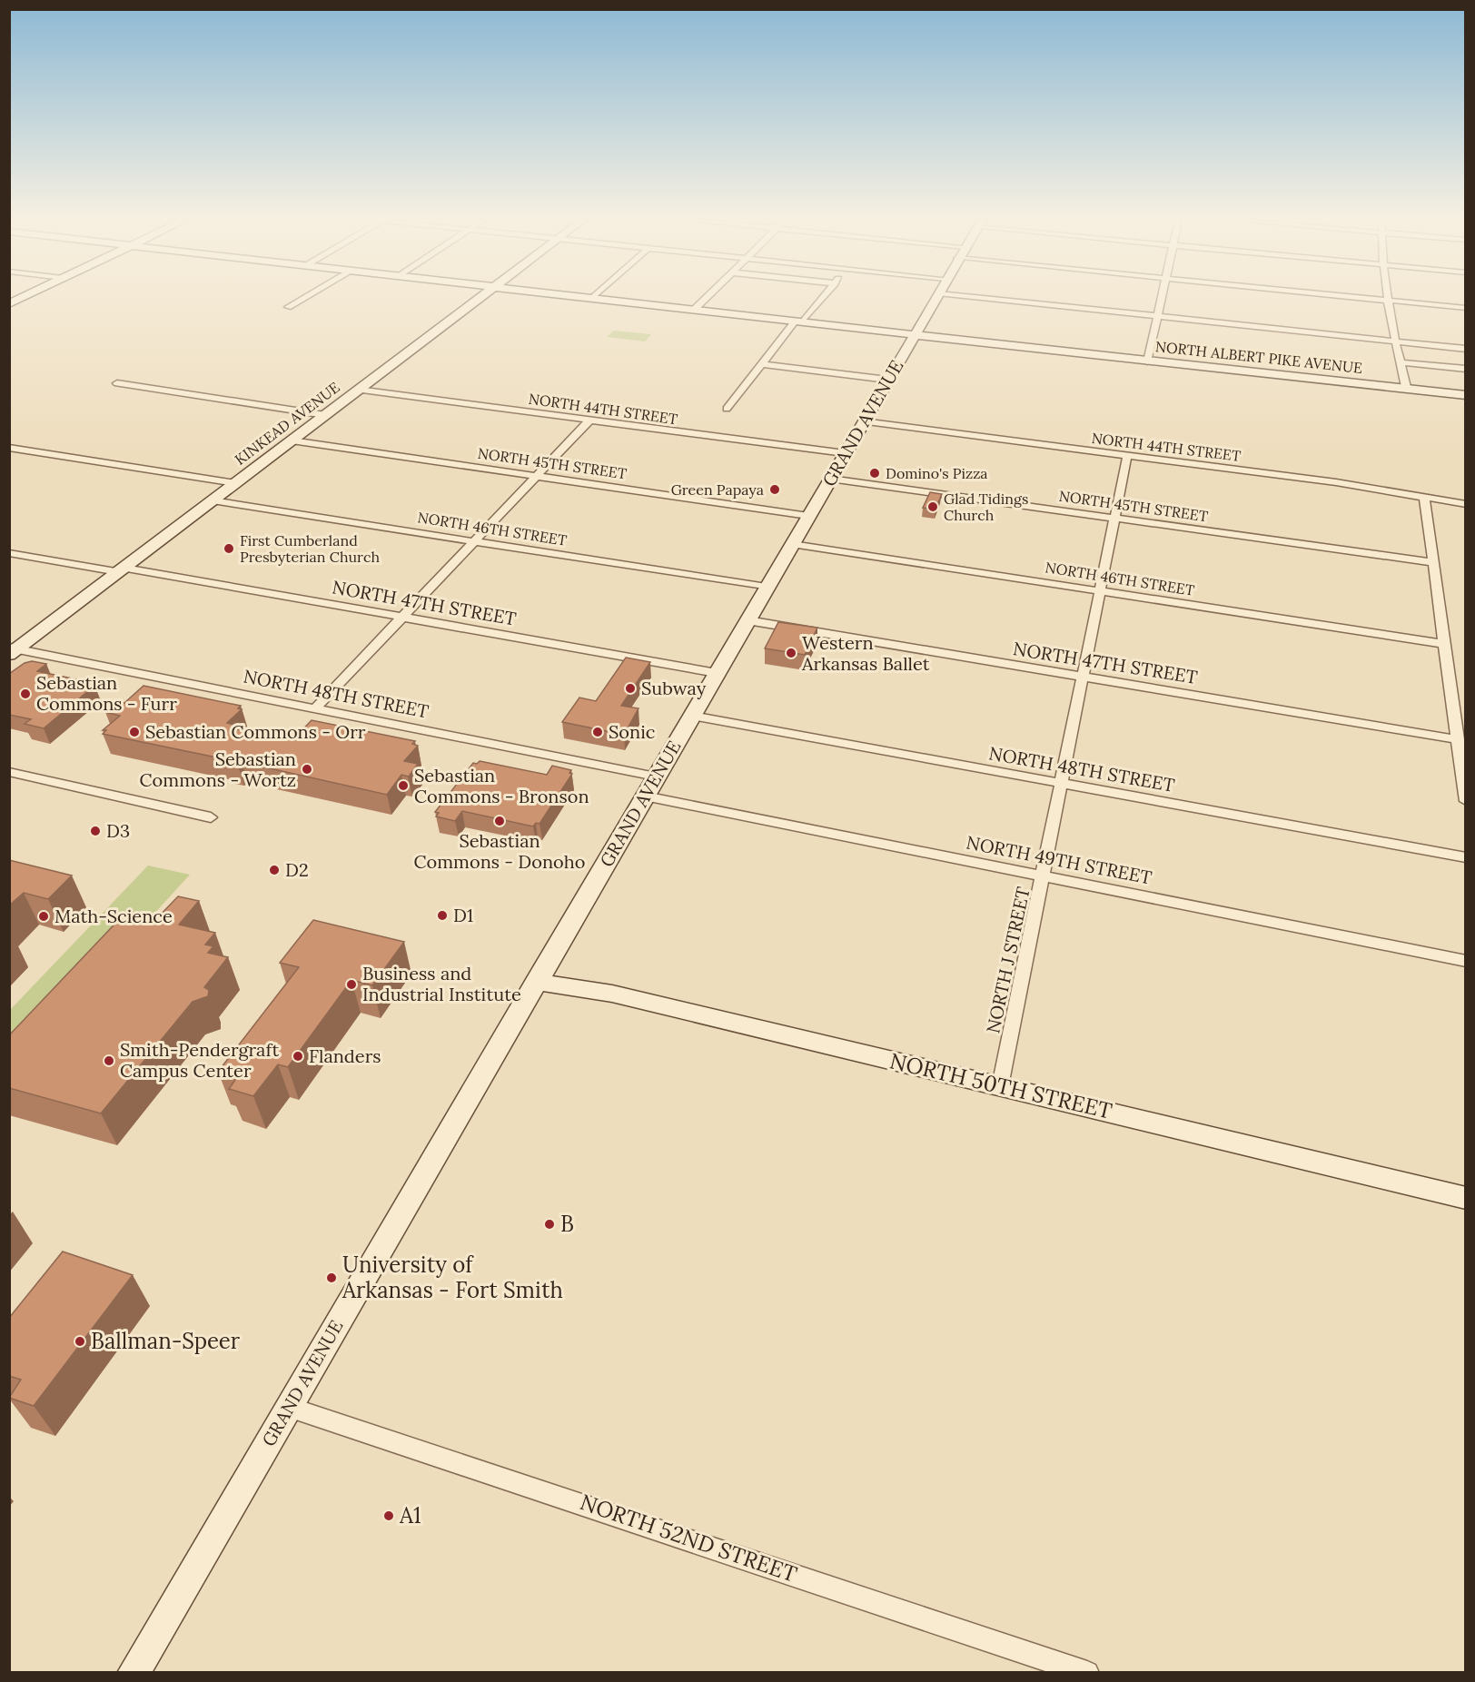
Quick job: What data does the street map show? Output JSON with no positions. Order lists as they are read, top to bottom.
{
  "streets": {
    "street": [
      "NORTH ALBERT PIKE AVENUE",
      "NORTH 44TH STREET",
      "KINKEAD AVENUE",
      "GRAND AVENUE",
      "NORTH 45TH STREET",
      "NORTH 46TH STREET",
      "NORTH 47TH STREET",
      "NORTH 48TH STREET",
      "NORTH 49TH STREET",
      "NORTH J STREET",
      "NORTH 50TH STREET",
      "NORTH 52ND STREET"
    ]
  },
  "crossings": [
    ["NORTH ALBERT PIKE AVENUE", "GRAND AVENUE"],
    ["NORTH 44TH STREET", "KINKEAD AVENUE"],
    ["NORTH 44TH STREET", "GRAND AVENUE"],
    ["NORTH 44TH STREET", "NORTH J STREET"],
    ["KINKEAD AVENUE", "NORTH 45TH STREET"],
    ["KINKEAD AVENUE", "NORTH 46TH STREET"],
    ["KINKEAD AVENUE", "NORTH 47TH STREET"],
    ["KINKEAD AVENUE", "NORTH 48TH STREET"],
    ["GRAND AVENUE", "NORTH 45TH STREET"],
    ["GRAND AVENUE", "NORTH 46TH STREET"],
    ["GRAND AVENUE", "NORTH 47TH STREET"],
    ["GRAND AVENUE", "NORTH 48TH STREET"],
    ["GRAND AVENUE", "NORTH 49TH STREET"],
    ["GRAND AVENUE", "NORTH 50TH STREET"],
    ["GRAND AVENUE", "NORTH 52ND STREET"],
    ["NORTH 45TH STREET", "NORTH J STREET"],
    ["NORTH 46TH STREET", "NORTH J STREET"],
    ["NORTH 47TH STREET", "NORTH J STREET"],
    ["NORTH 48TH STREET", "NORTH J STREET"],
    ["NORTH 49TH STREET", "NORTH J STREET"],
    ["NORTH J STREET", "NORTH 50TH STREET"]
  ],
  "places": [
    "Domino's Pizza",
    "Green Papaya",
    "Glad Tidings Church",
    "First Cumberland Presbyterian Church",
    "Western Arkansas Ballet",
    "Subway",
    "Sebastian Commons - Furr",
    "Sebastian Commons - Orr",
    "Sonic",
    "Sebastian Commons - Wortz",
    "Sebastian Commons - Bronson",
    "Sebastian Commons - Donoho",
    "D3",
    "D2",
    "D1",
    "Math-Science",
    "Business and Industrial Institute",
    "Flanders",
    "Smith-Pendergraft Campus Center",
    "B",
    "University of Arkansas - Fort Smith",
    "Ballman-Speer",
    "A1"
  ]
}
